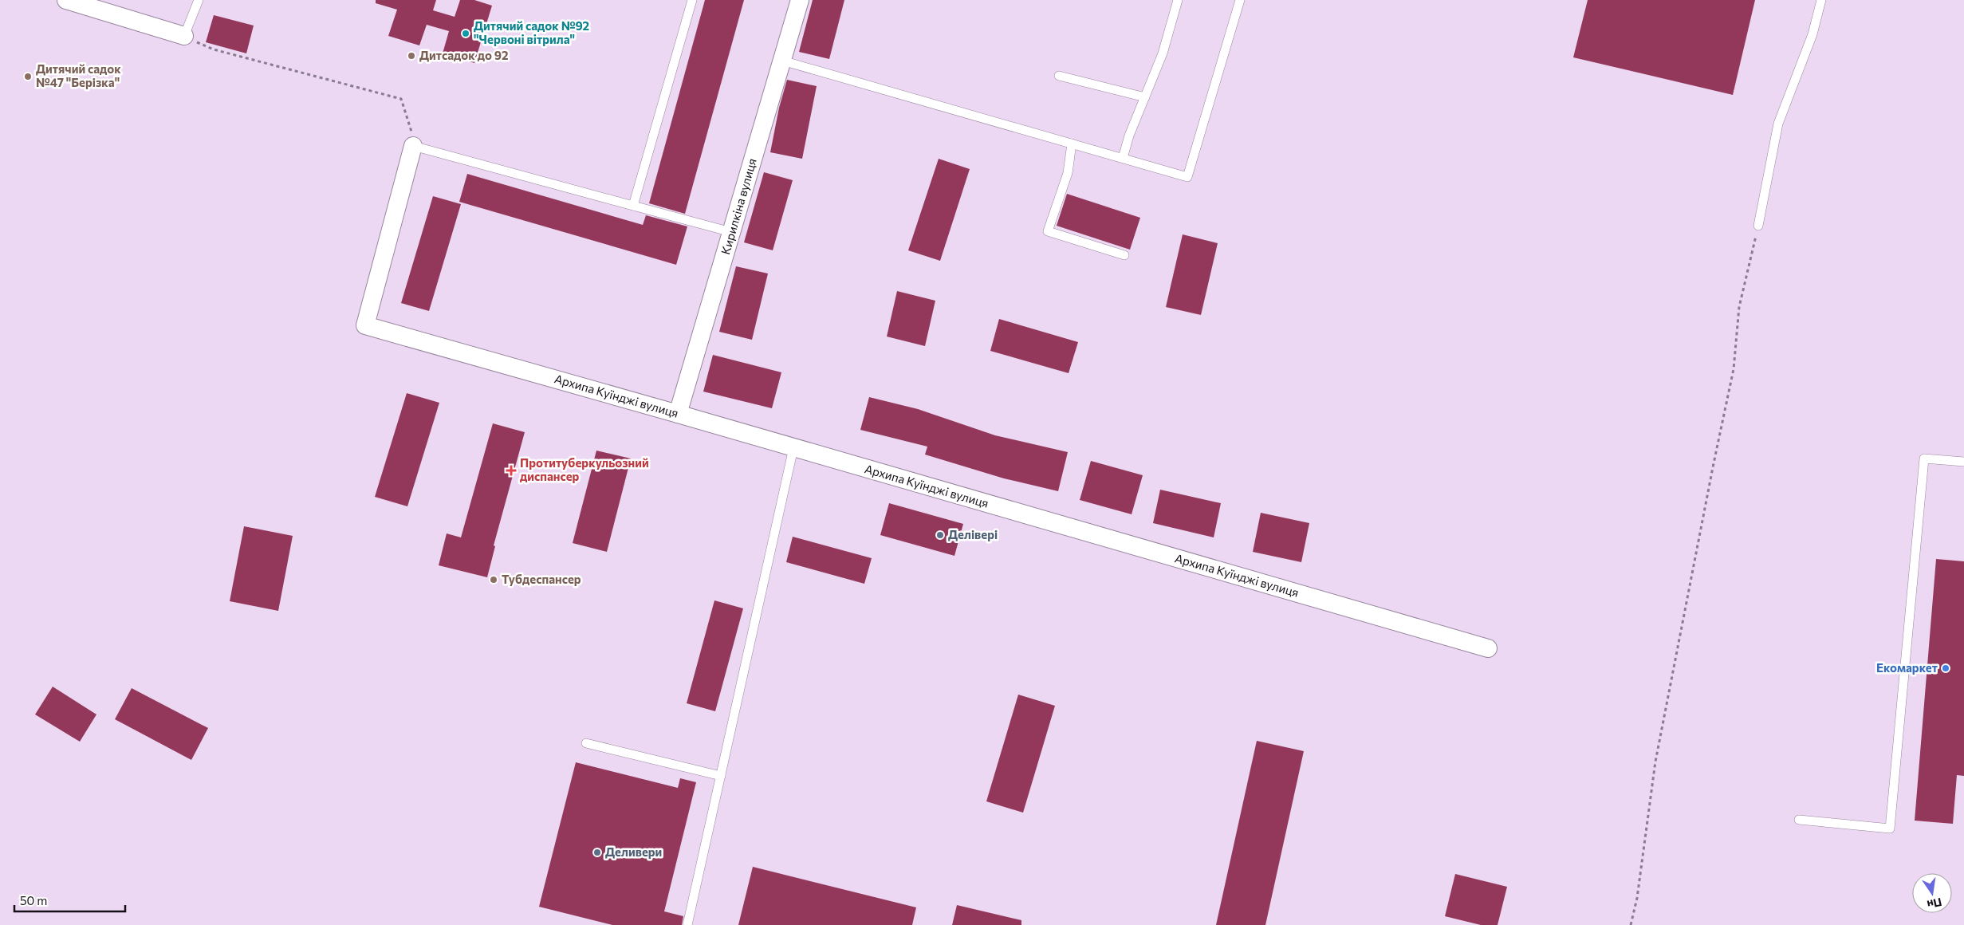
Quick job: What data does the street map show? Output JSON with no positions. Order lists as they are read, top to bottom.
{
  "streets": {
    "street": ["Кирилкіна вулиця", "Архипа Куїнджі вулиця"]
  },
  "crossings": [
    ["Кирилкіна вулиця", "Архипа Куїнджі вулиця"]
  ],
  "places": {
    "other": [
      "Дитячий садок №92 \"Червонi вiтрила\"",
      "Дитсадок до 92",
      "Дитячий садок №47 \"Берізка\"",
      "Делівері",
      "Тубдеспансер",
      "Екомаркет",
      "Деливери"
    ],
    "health": ["Протитуберкульозний диспансер"]
  },
  "scale_bar": "50 m",
  "north": "bottom"
}
